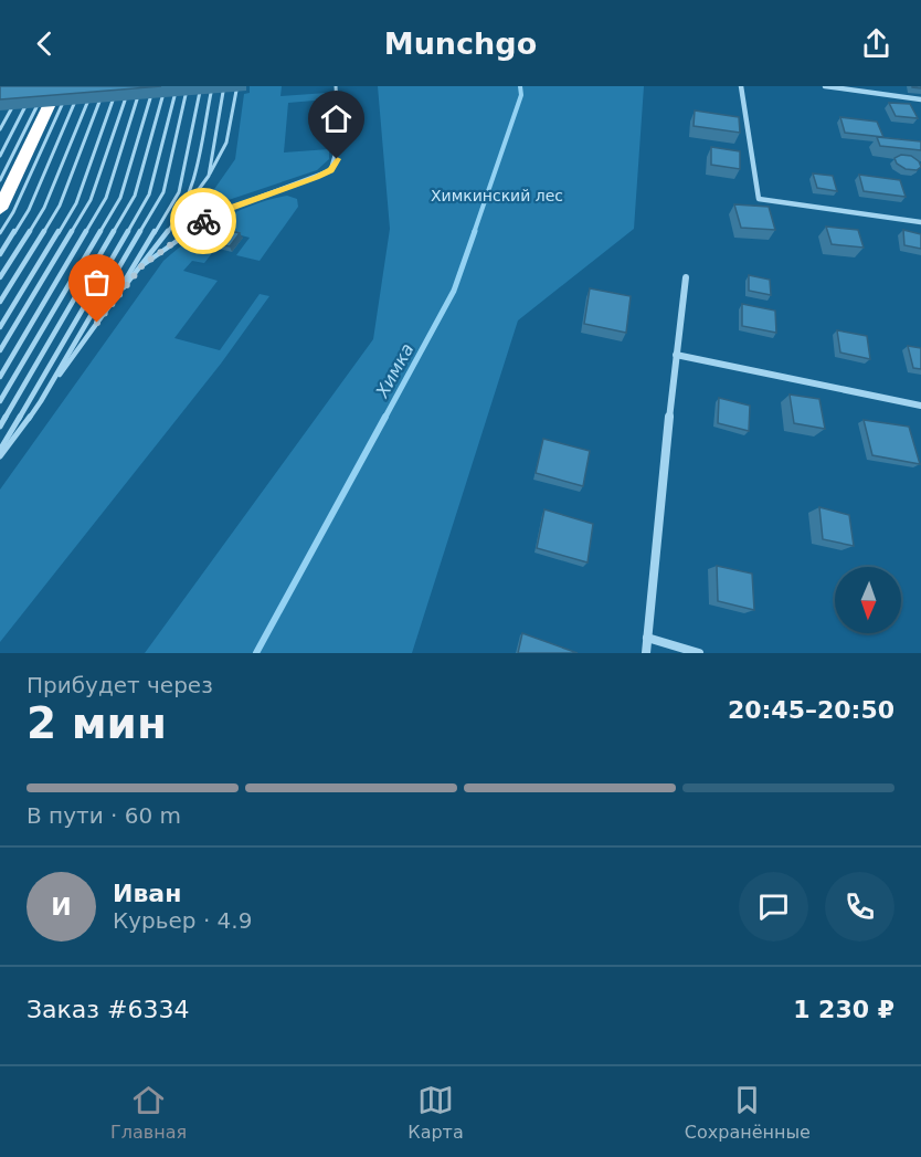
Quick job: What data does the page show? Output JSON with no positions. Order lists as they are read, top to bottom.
{
  "water": ["Химка"],
  "parks": ["Химкинский лес"],
  "north": "bottom",
  "page": {
    "header": "Munchgo",
    "heading": ["2 мин", "Прибудет через", "20:45–20:50"],
    "panel": [
      "Иван",
      "Курьер · 4.9",
      "Заказ #6334",
      "1 230 ₽"
    ],
    "bar": "В пути · 60 m",
    "round": "И",
    "tabs": ["Главная", "Карта", "Сохранённые"]
  }
}
